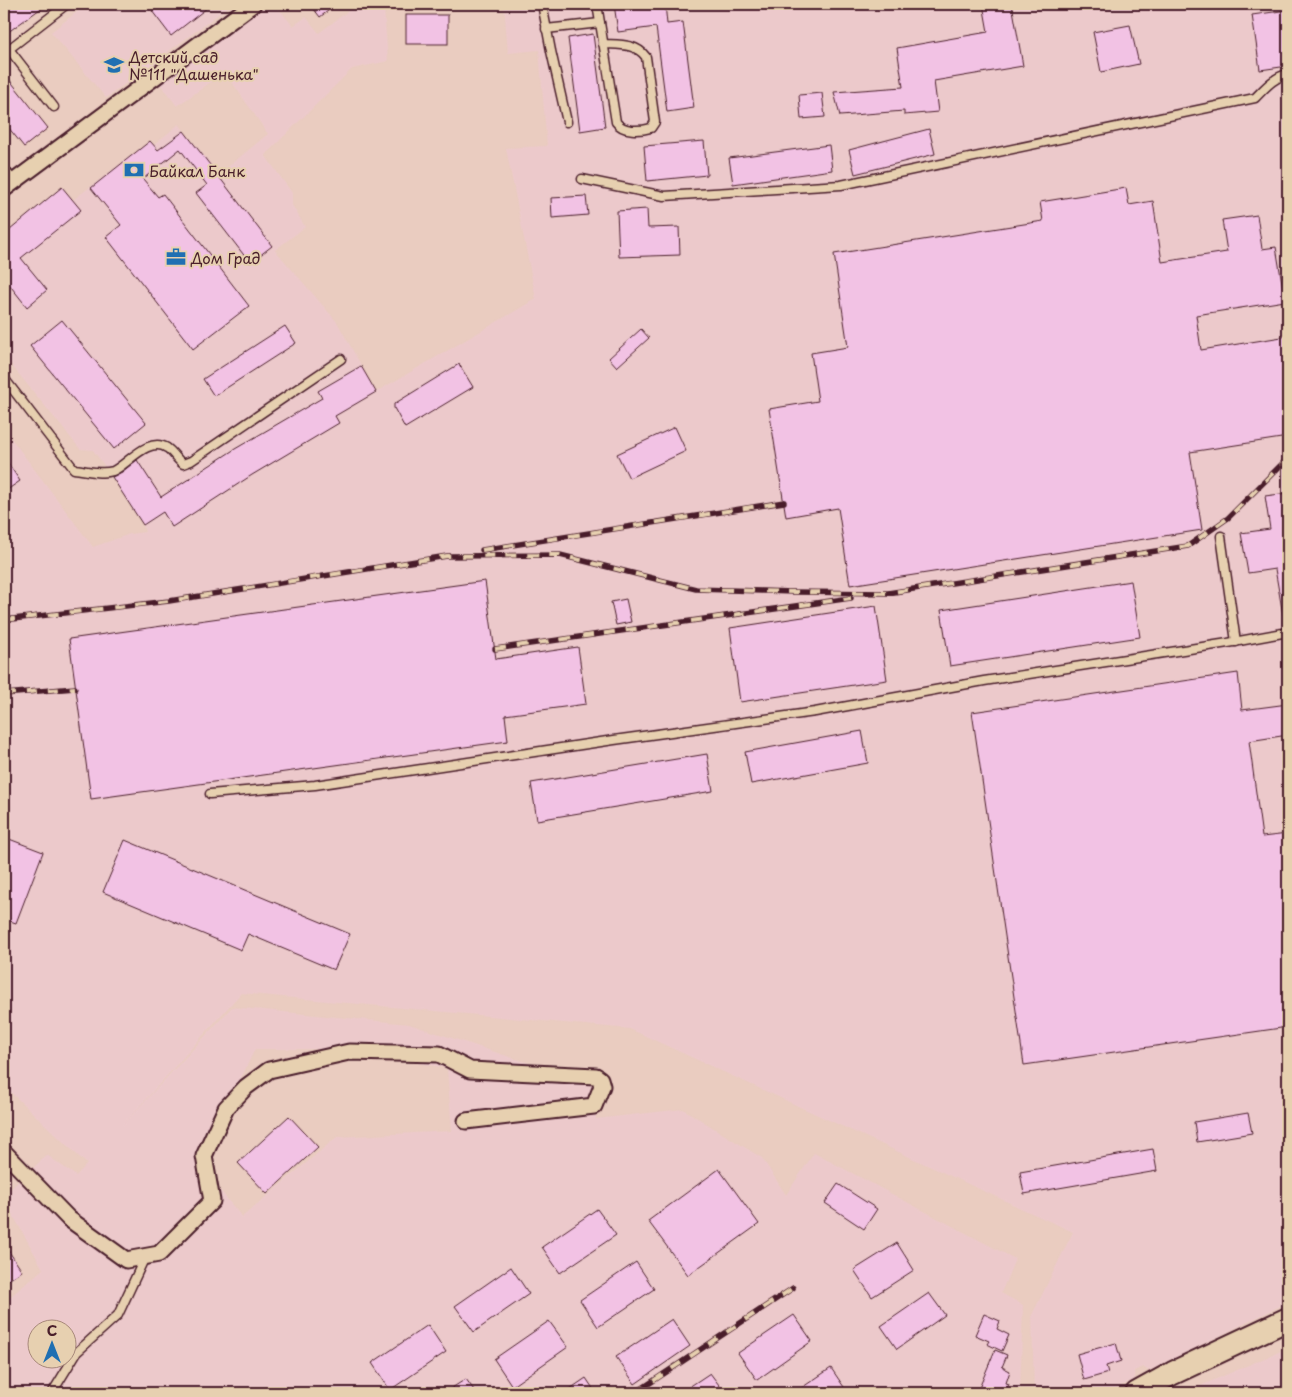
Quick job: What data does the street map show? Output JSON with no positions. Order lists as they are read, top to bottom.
{
  "places": {
    "school or university": ["Детский сад №111 \"Дашенька\""],
    "bank": ["Байкал Банк"],
    "office": ["Дом Град"]
  },
  "north": "top"
}
